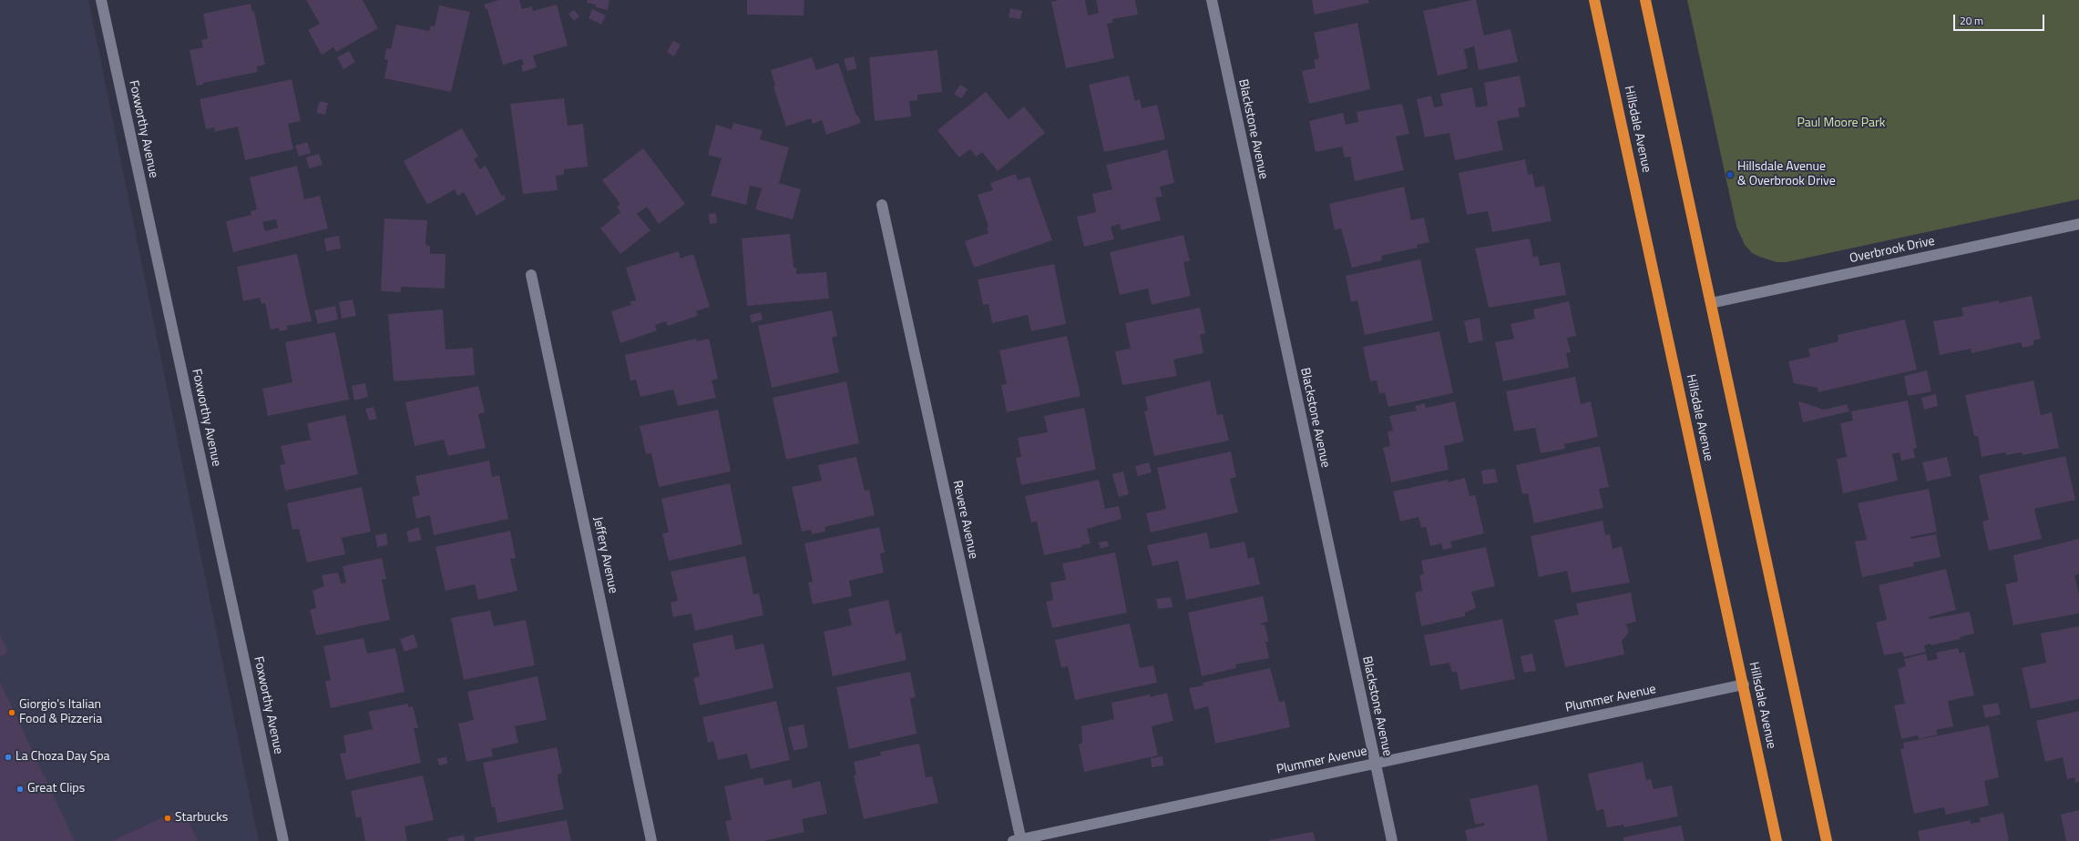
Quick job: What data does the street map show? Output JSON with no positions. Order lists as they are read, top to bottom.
{
  "streets": {
    "highway": ["Hillsdale Avenue"],
    "street": [
      "Foxworthy Avenue",
      "Blackstone Avenue",
      "Overbrook Drive",
      "Revere Avenue",
      "Jeffery Avenue",
      "Plummer Avenue"
    ]
  },
  "crossings": [
    ["Blackstone Avenue", "Plummer Avenue"],
    ["Hillsdale Avenue", "Plummer Avenue"],
    ["Revere Avenue", "Plummer Avenue"]
  ],
  "parks": ["Paul Moore Park"],
  "places": [
    "Hillsdale Avenue & Overbrook Drive",
    "Giorgio's Italian Food & Pizzeria",
    "La Choza Day Spa",
    "Great Clips",
    "Starbucks"
  ],
  "scale_bar": "20 m"
}
